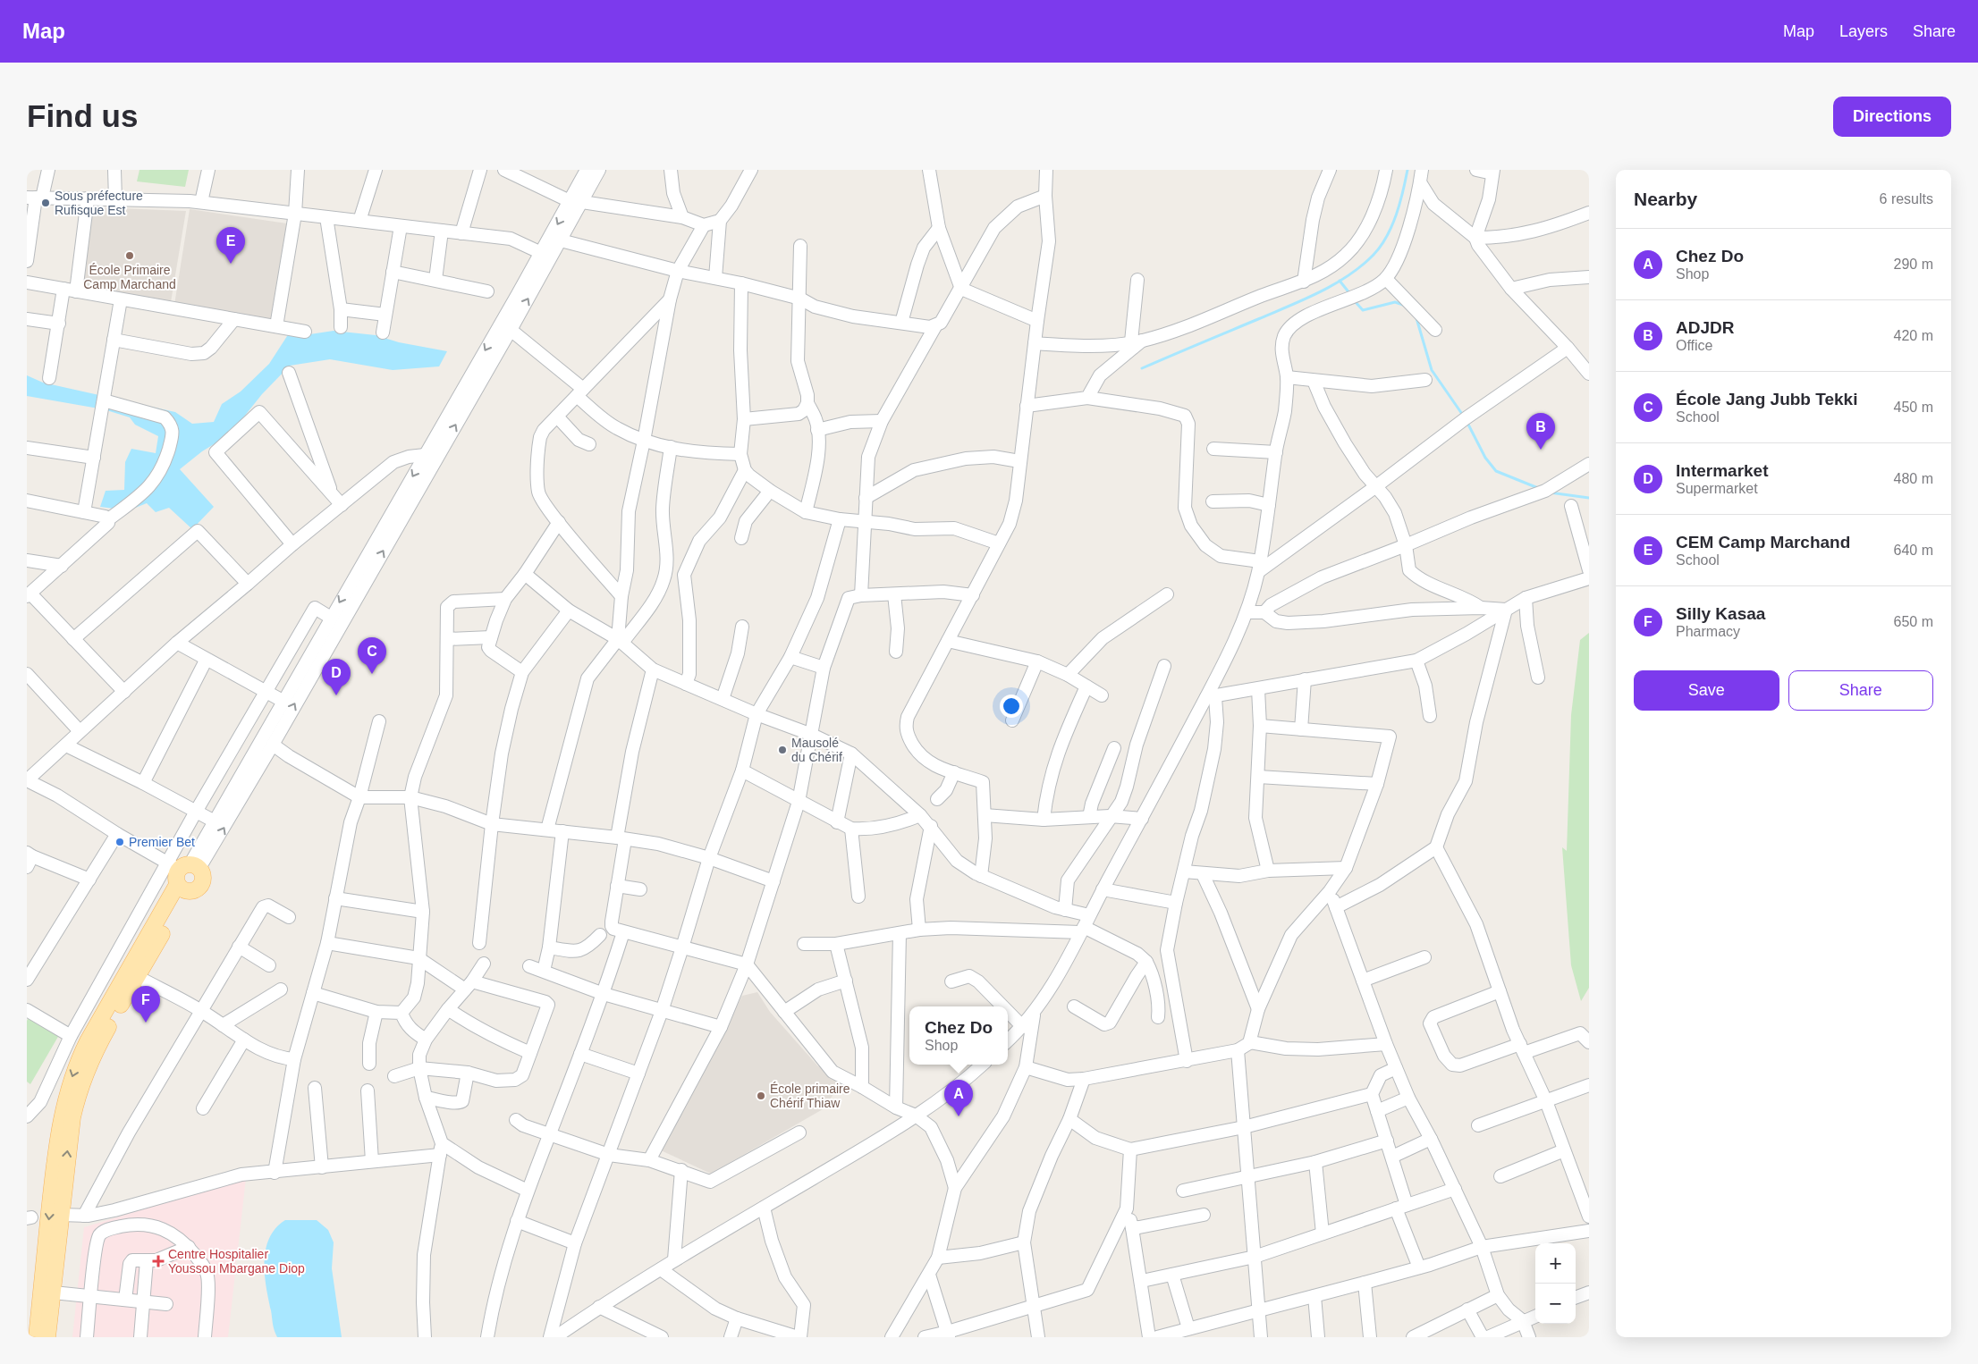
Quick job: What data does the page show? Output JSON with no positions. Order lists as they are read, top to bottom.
{
  "places": {
    "other": [
      "Sous préfecture Rufisque Est",
      "École Primaire Camp Marchand",
      "Mausolé du Chérif",
      "Premier Bet",
      "École primaire Chérif Thiaw"
    ],
    "health": ["Centre Hospitalier Youssou Mbargane Diop"]
  },
  "page": {
    "header": "Map",
    "nav": ["Map", "Layers", "Share"],
    "buttons": [
      "Directions",
      ["Save", "Share"]
    ],
    "title": "Find us",
    "heading": ["Nearby", "6 results"],
    "pins": [
      "E",
      "B",
      "C",
      "D",
      "F",
      "A"
    ],
    "list": [
      {
        "mark": "A",
        "name": "Chez Do",
        "note": "Shop",
        "value": "290 m"
      },
      {
        "mark": "B",
        "name": "ADJDR",
        "note": "Office",
        "value": "420 m"
      },
      {
        "mark": "C",
        "name": "École Jang Jubb Tekki",
        "note": "School",
        "value": "450 m"
      },
      {
        "mark": "D",
        "name": "Intermarket",
        "note": "Supermarket",
        "value": "480 m"
      },
      {
        "mark": "E",
        "name": "CEM Camp Marchand",
        "note": "School",
        "value": "640 m"
      },
      {
        "mark": "F",
        "name": "Silly Kasaa",
        "note": "Pharmacy",
        "value": "650 m"
      }
    ],
    "popup": ["Chez Do", "Shop"],
    "map_buttons": ["+", "−"]
  }
}
